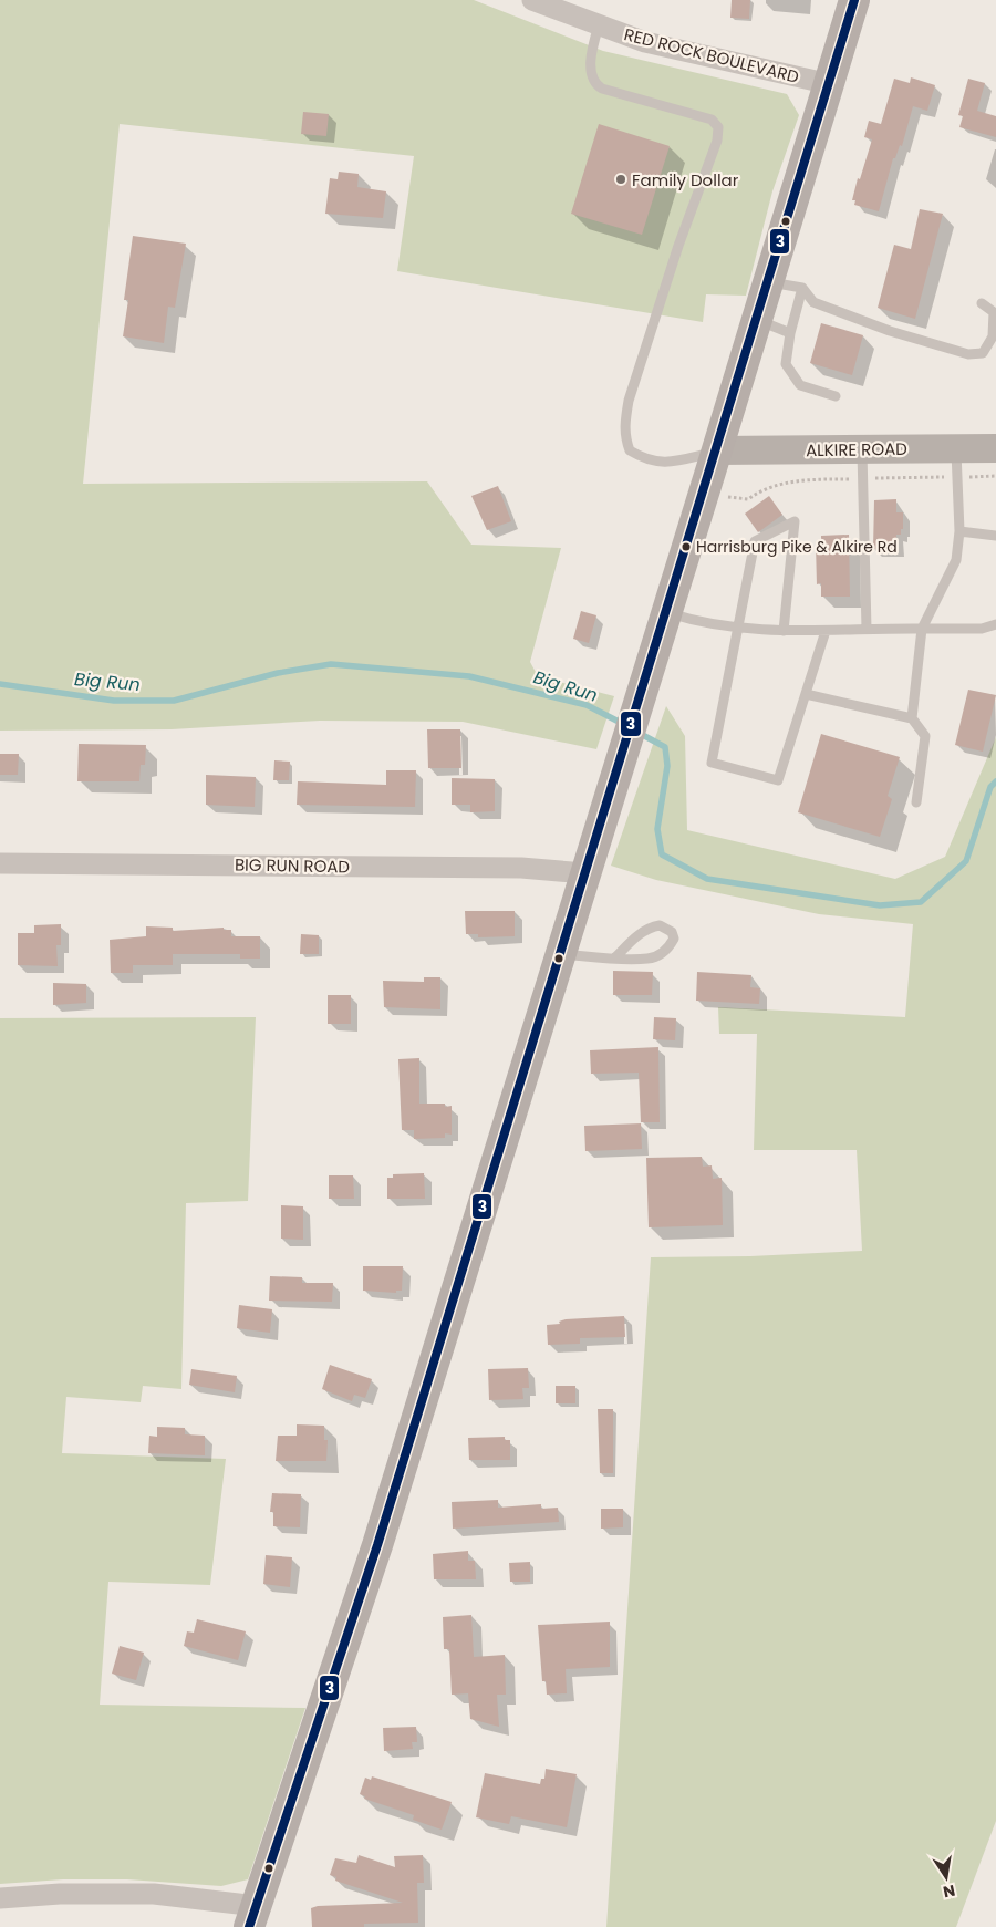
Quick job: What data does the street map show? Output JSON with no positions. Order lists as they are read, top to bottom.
{
  "streets": {
    "main road": ["ALKIRE ROAD"],
    "street": ["RED ROCK BOULEVARD", "BIG RUN ROAD"]
  },
  "water": ["Big Run"],
  "places": ["Family Dollar", "Harrisburg Pike & Alkire Rd"],
  "lines": ["transit line 3"],
  "north": "bottom"
}
